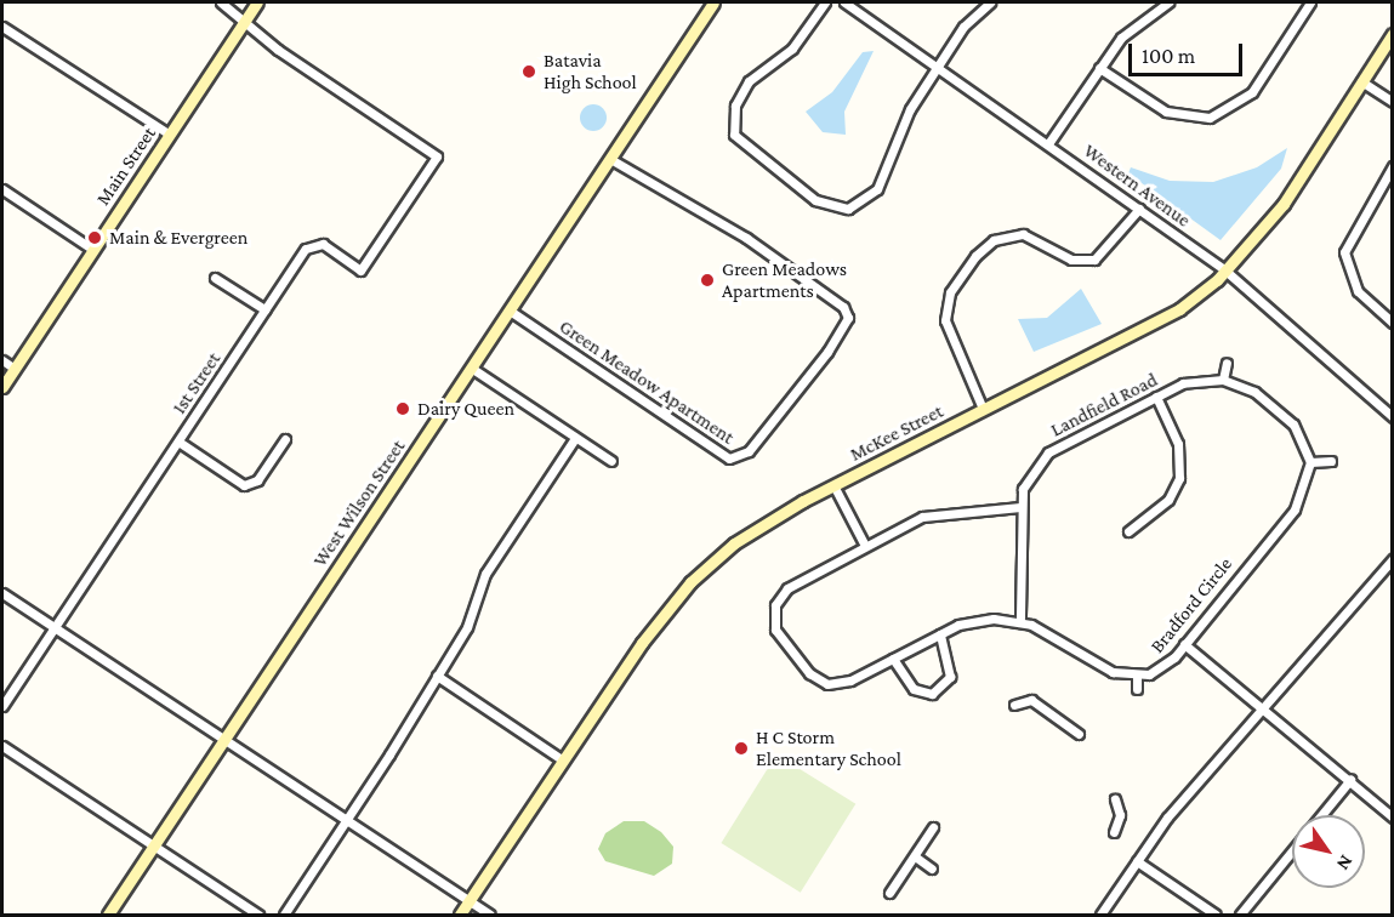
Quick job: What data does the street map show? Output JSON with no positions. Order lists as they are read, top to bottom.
{
  "streets": {
    "main road": ["Main Street", "McKee Street", "West Wilson Street"],
    "street": [
      "Western Avenue",
      "Green Meadow Apartment",
      "1st Street",
      "Landfield Road",
      "Bradford Circle"
    ]
  },
  "crossings": [
    ["Main Street", "1st Street"],
    ["Western Avenue", "McKee Street"],
    ["Green Meadow Apartment", "West Wilson Street"],
    ["Landfield Road", "Bradford Circle"]
  ],
  "places": [
    "Batavia High School",
    "Main & Evergreen",
    "Green Meadows Apartments",
    "Dairy Queen",
    "H C Storm Elementary School"
  ],
  "scale_bar": "100 m",
  "north": "bottom right"
}
